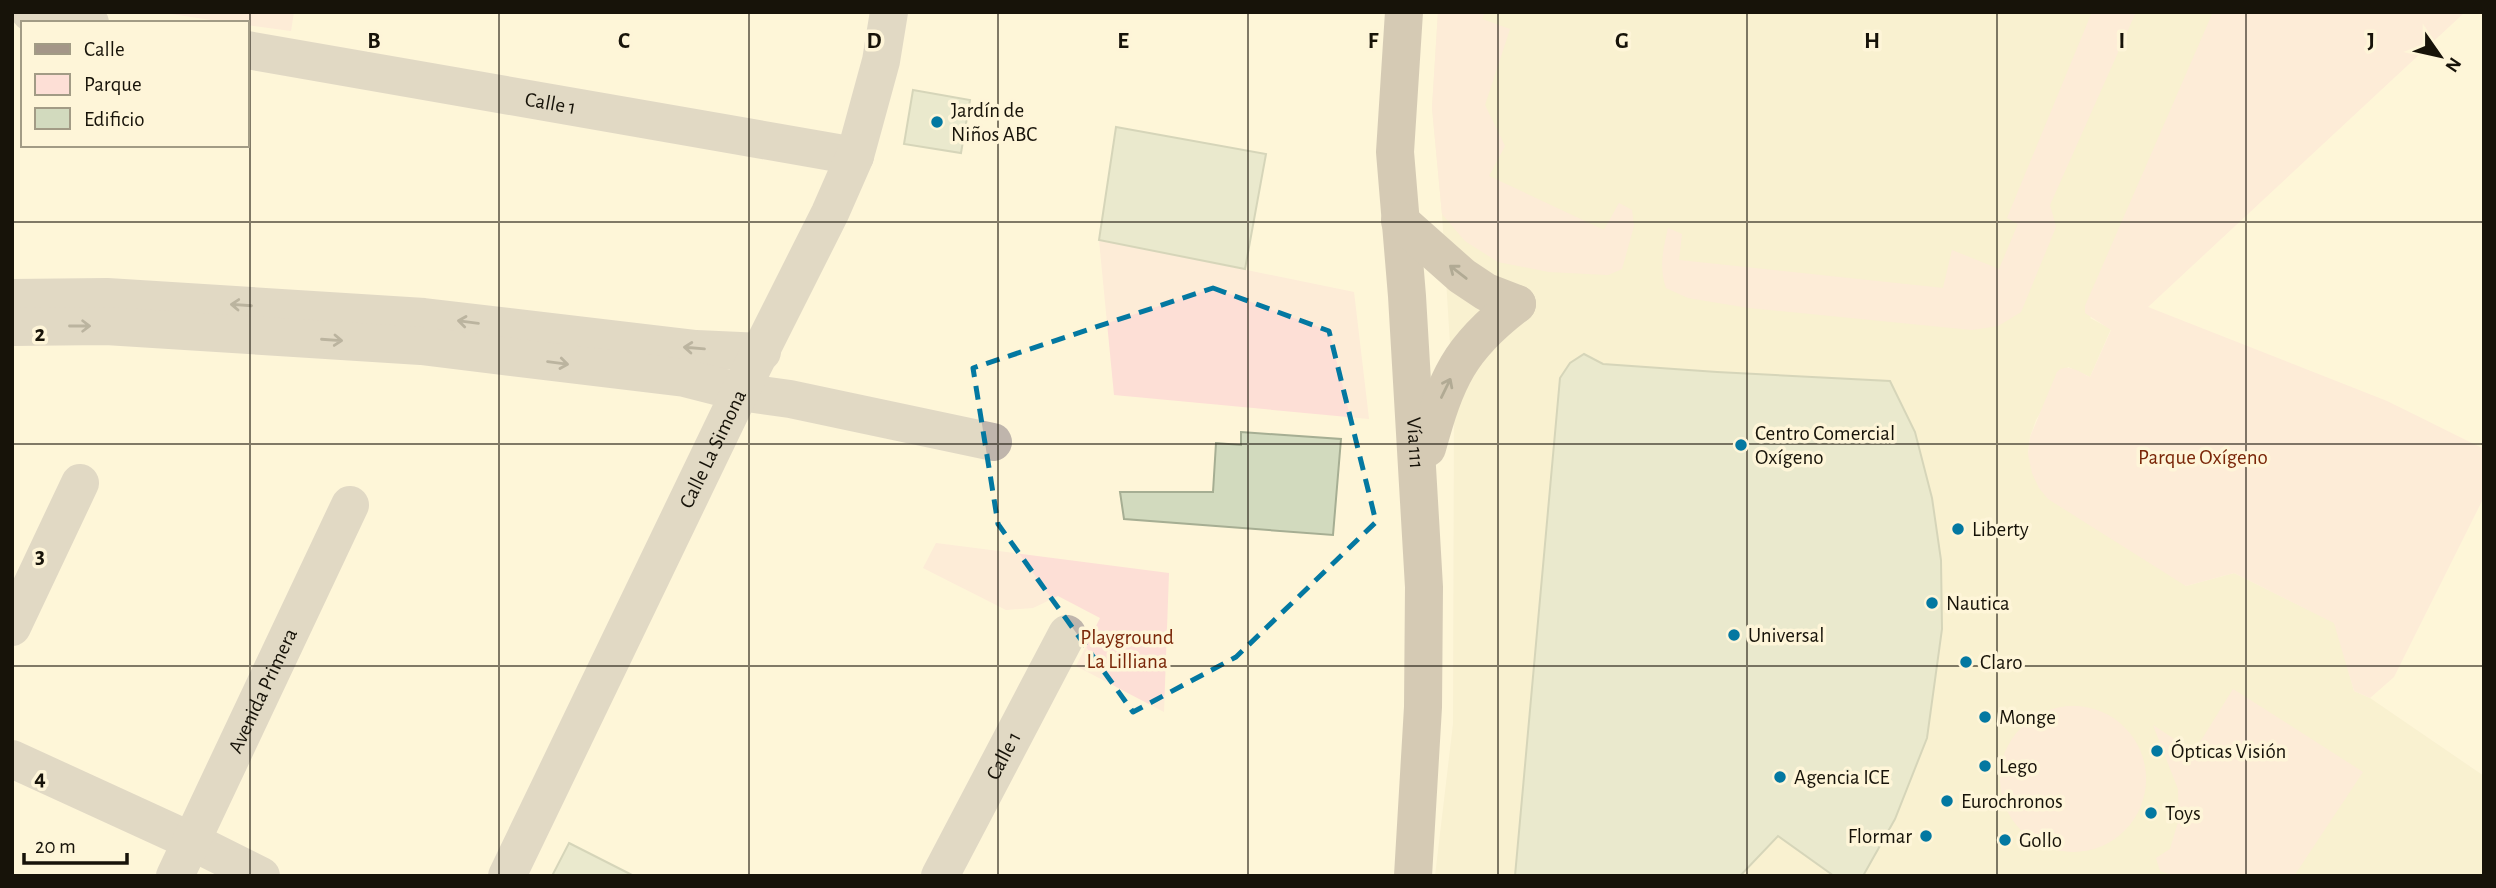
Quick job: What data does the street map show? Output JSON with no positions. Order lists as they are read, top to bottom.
{
  "streets": {
    "main road": ["Vía 111"],
    "street": ["Calle 1", "Calle La Simona", "Avenida Primera"]
  },
  "crossings": [
    ["Calle 1", "Calle La Simona"]
  ],
  "parks": ["Parque Oxígeno", "Playground La Lilliana"],
  "places": [
    "Jardín de Niños ABC",
    "Centro Comercial Oxígeno",
    "Liberty",
    "Nautica",
    "Universal",
    "Claro",
    "Monge",
    "Ópticas Visión",
    "Lego",
    "Agencia ICE",
    "Eurochronos",
    "Toys",
    "Flormar",
    "Gollo"
  ],
  "legend": ["Calle", "Parque", "Edificio"],
  "scale_bar": "20 m",
  "north": "bottom right",
  "grid": {
    "columns": [
      "B",
      "C",
      "D",
      "E",
      "F",
      "G",
      "H",
      "I",
      "J"
    ],
    "rows": ["2", "3", "4"]
  }
}
